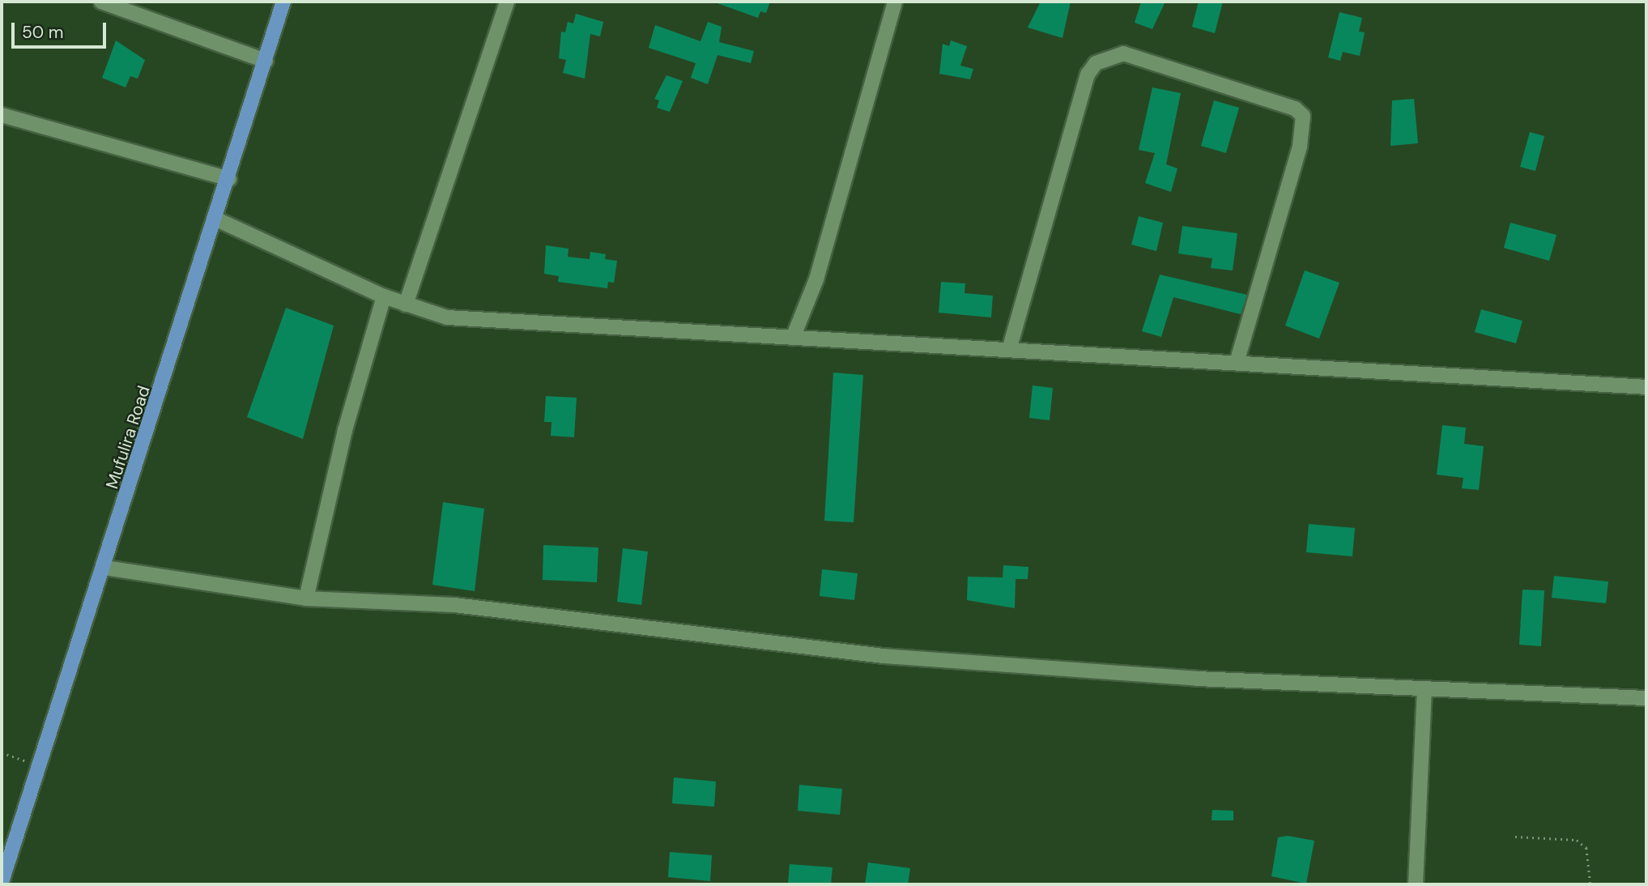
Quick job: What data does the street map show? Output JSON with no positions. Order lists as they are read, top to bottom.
{
  "streets": {
    "main road": ["Mufulira Road"]
  },
  "scale_bar": "50 m"
}
